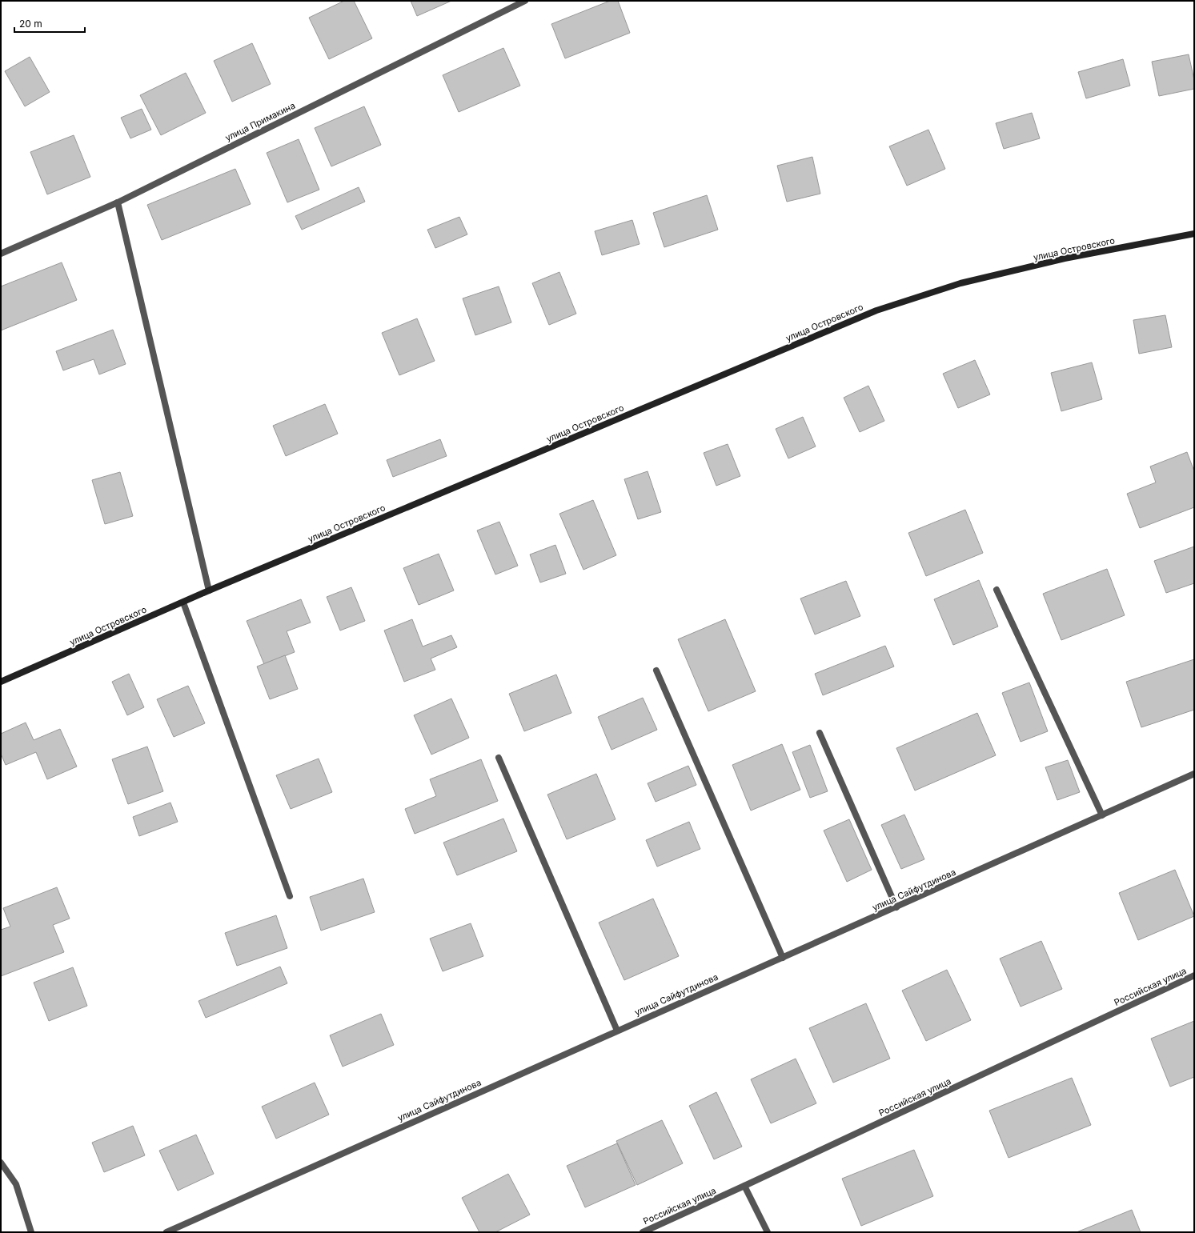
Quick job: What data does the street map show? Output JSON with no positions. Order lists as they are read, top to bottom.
{
  "streets": {
    "main road": ["улица Островского"],
    "street": ["улица Примакина", "улица Сайфутдинова", "Российская улица"]
  },
  "scale_bar": "20 m"
}
